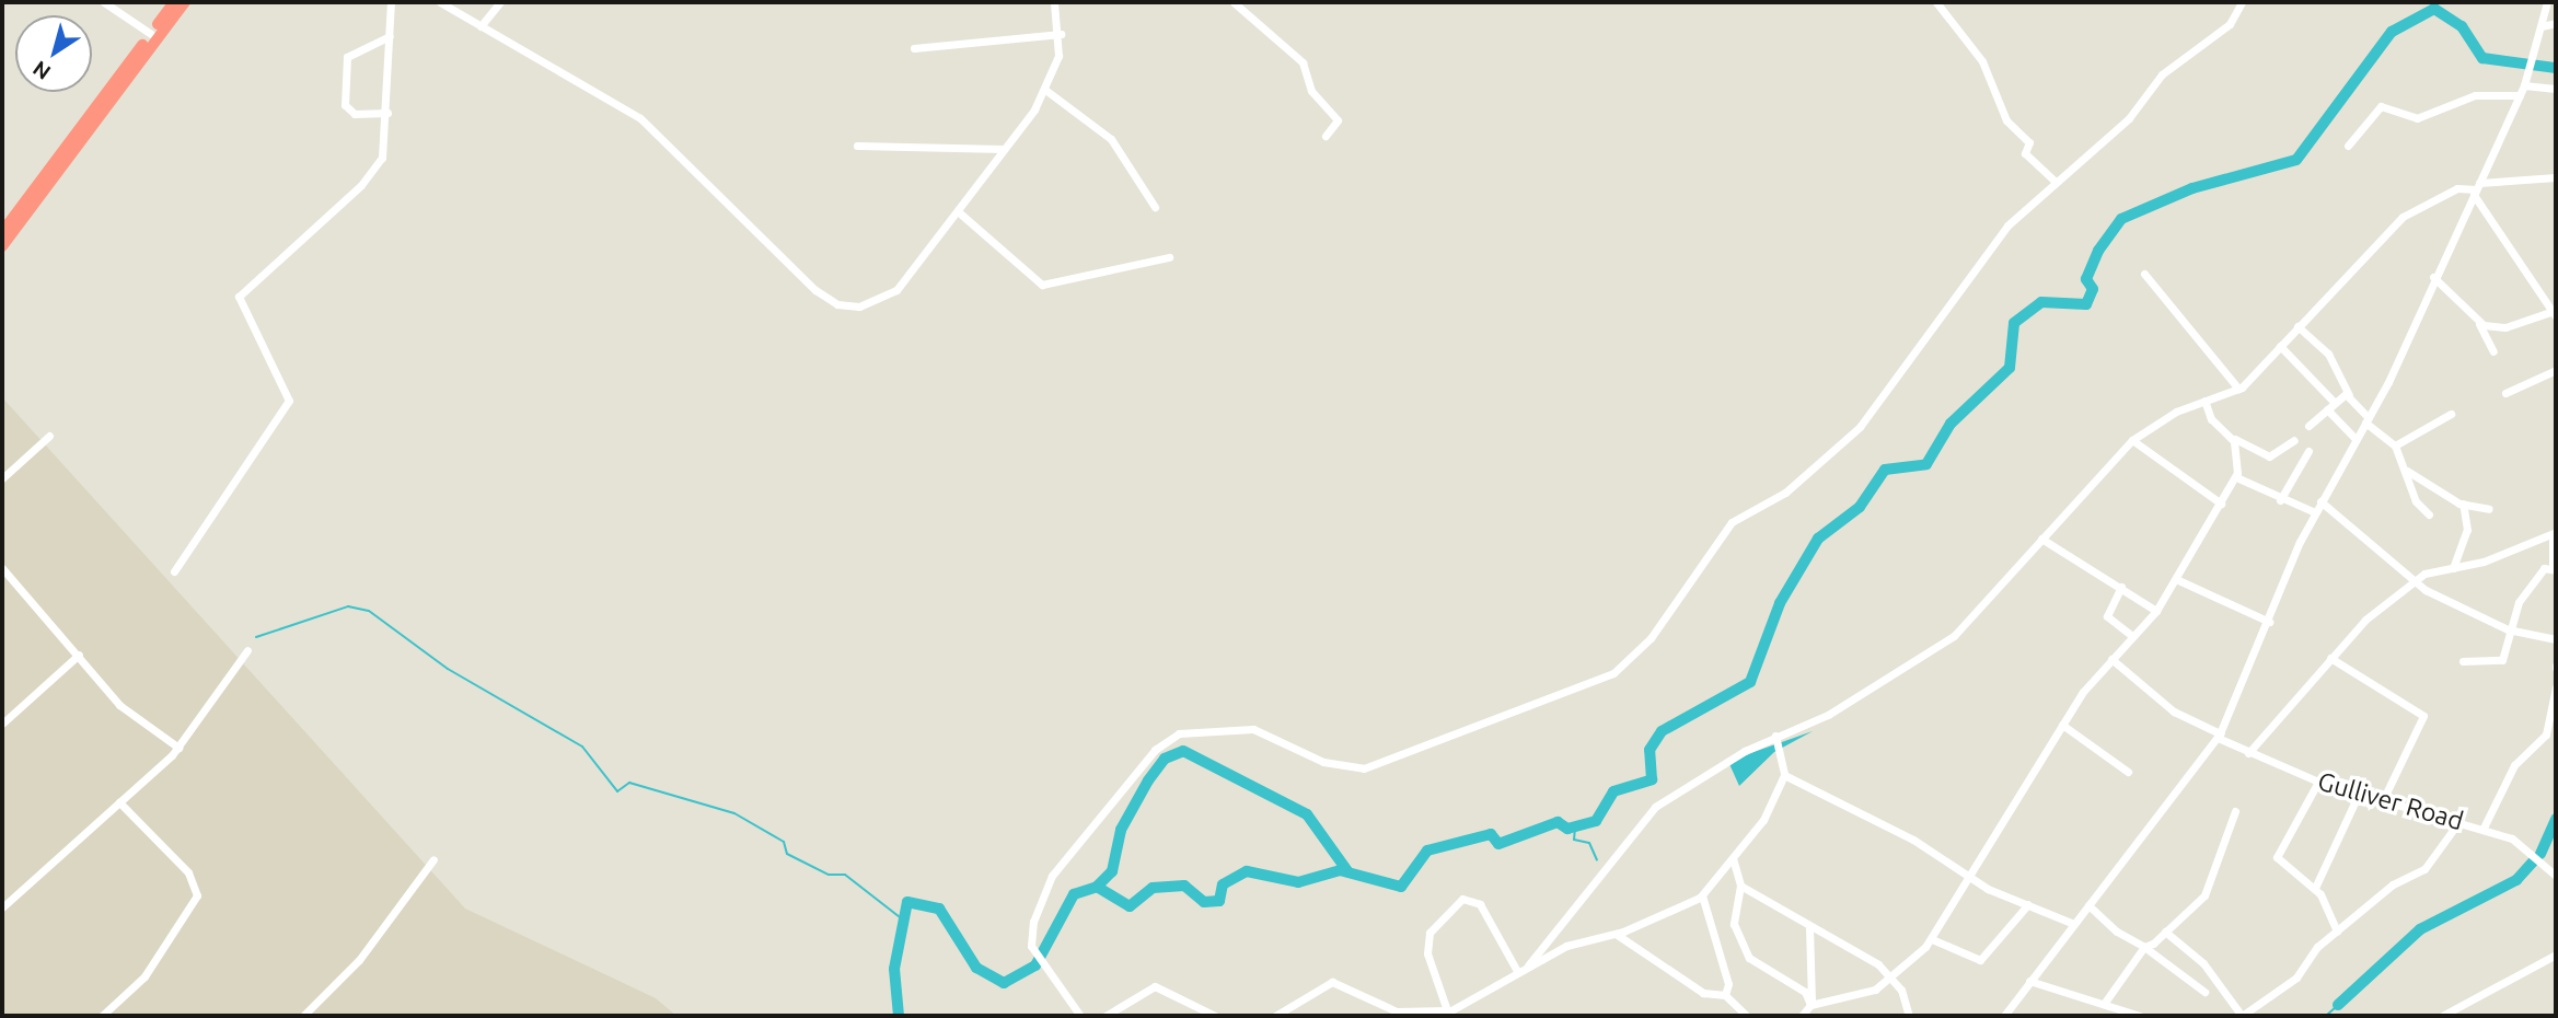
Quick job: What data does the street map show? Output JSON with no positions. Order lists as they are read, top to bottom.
{
  "streets": {
    "street": ["Gulliver Road"]
  },
  "north": "bottom left"
}
